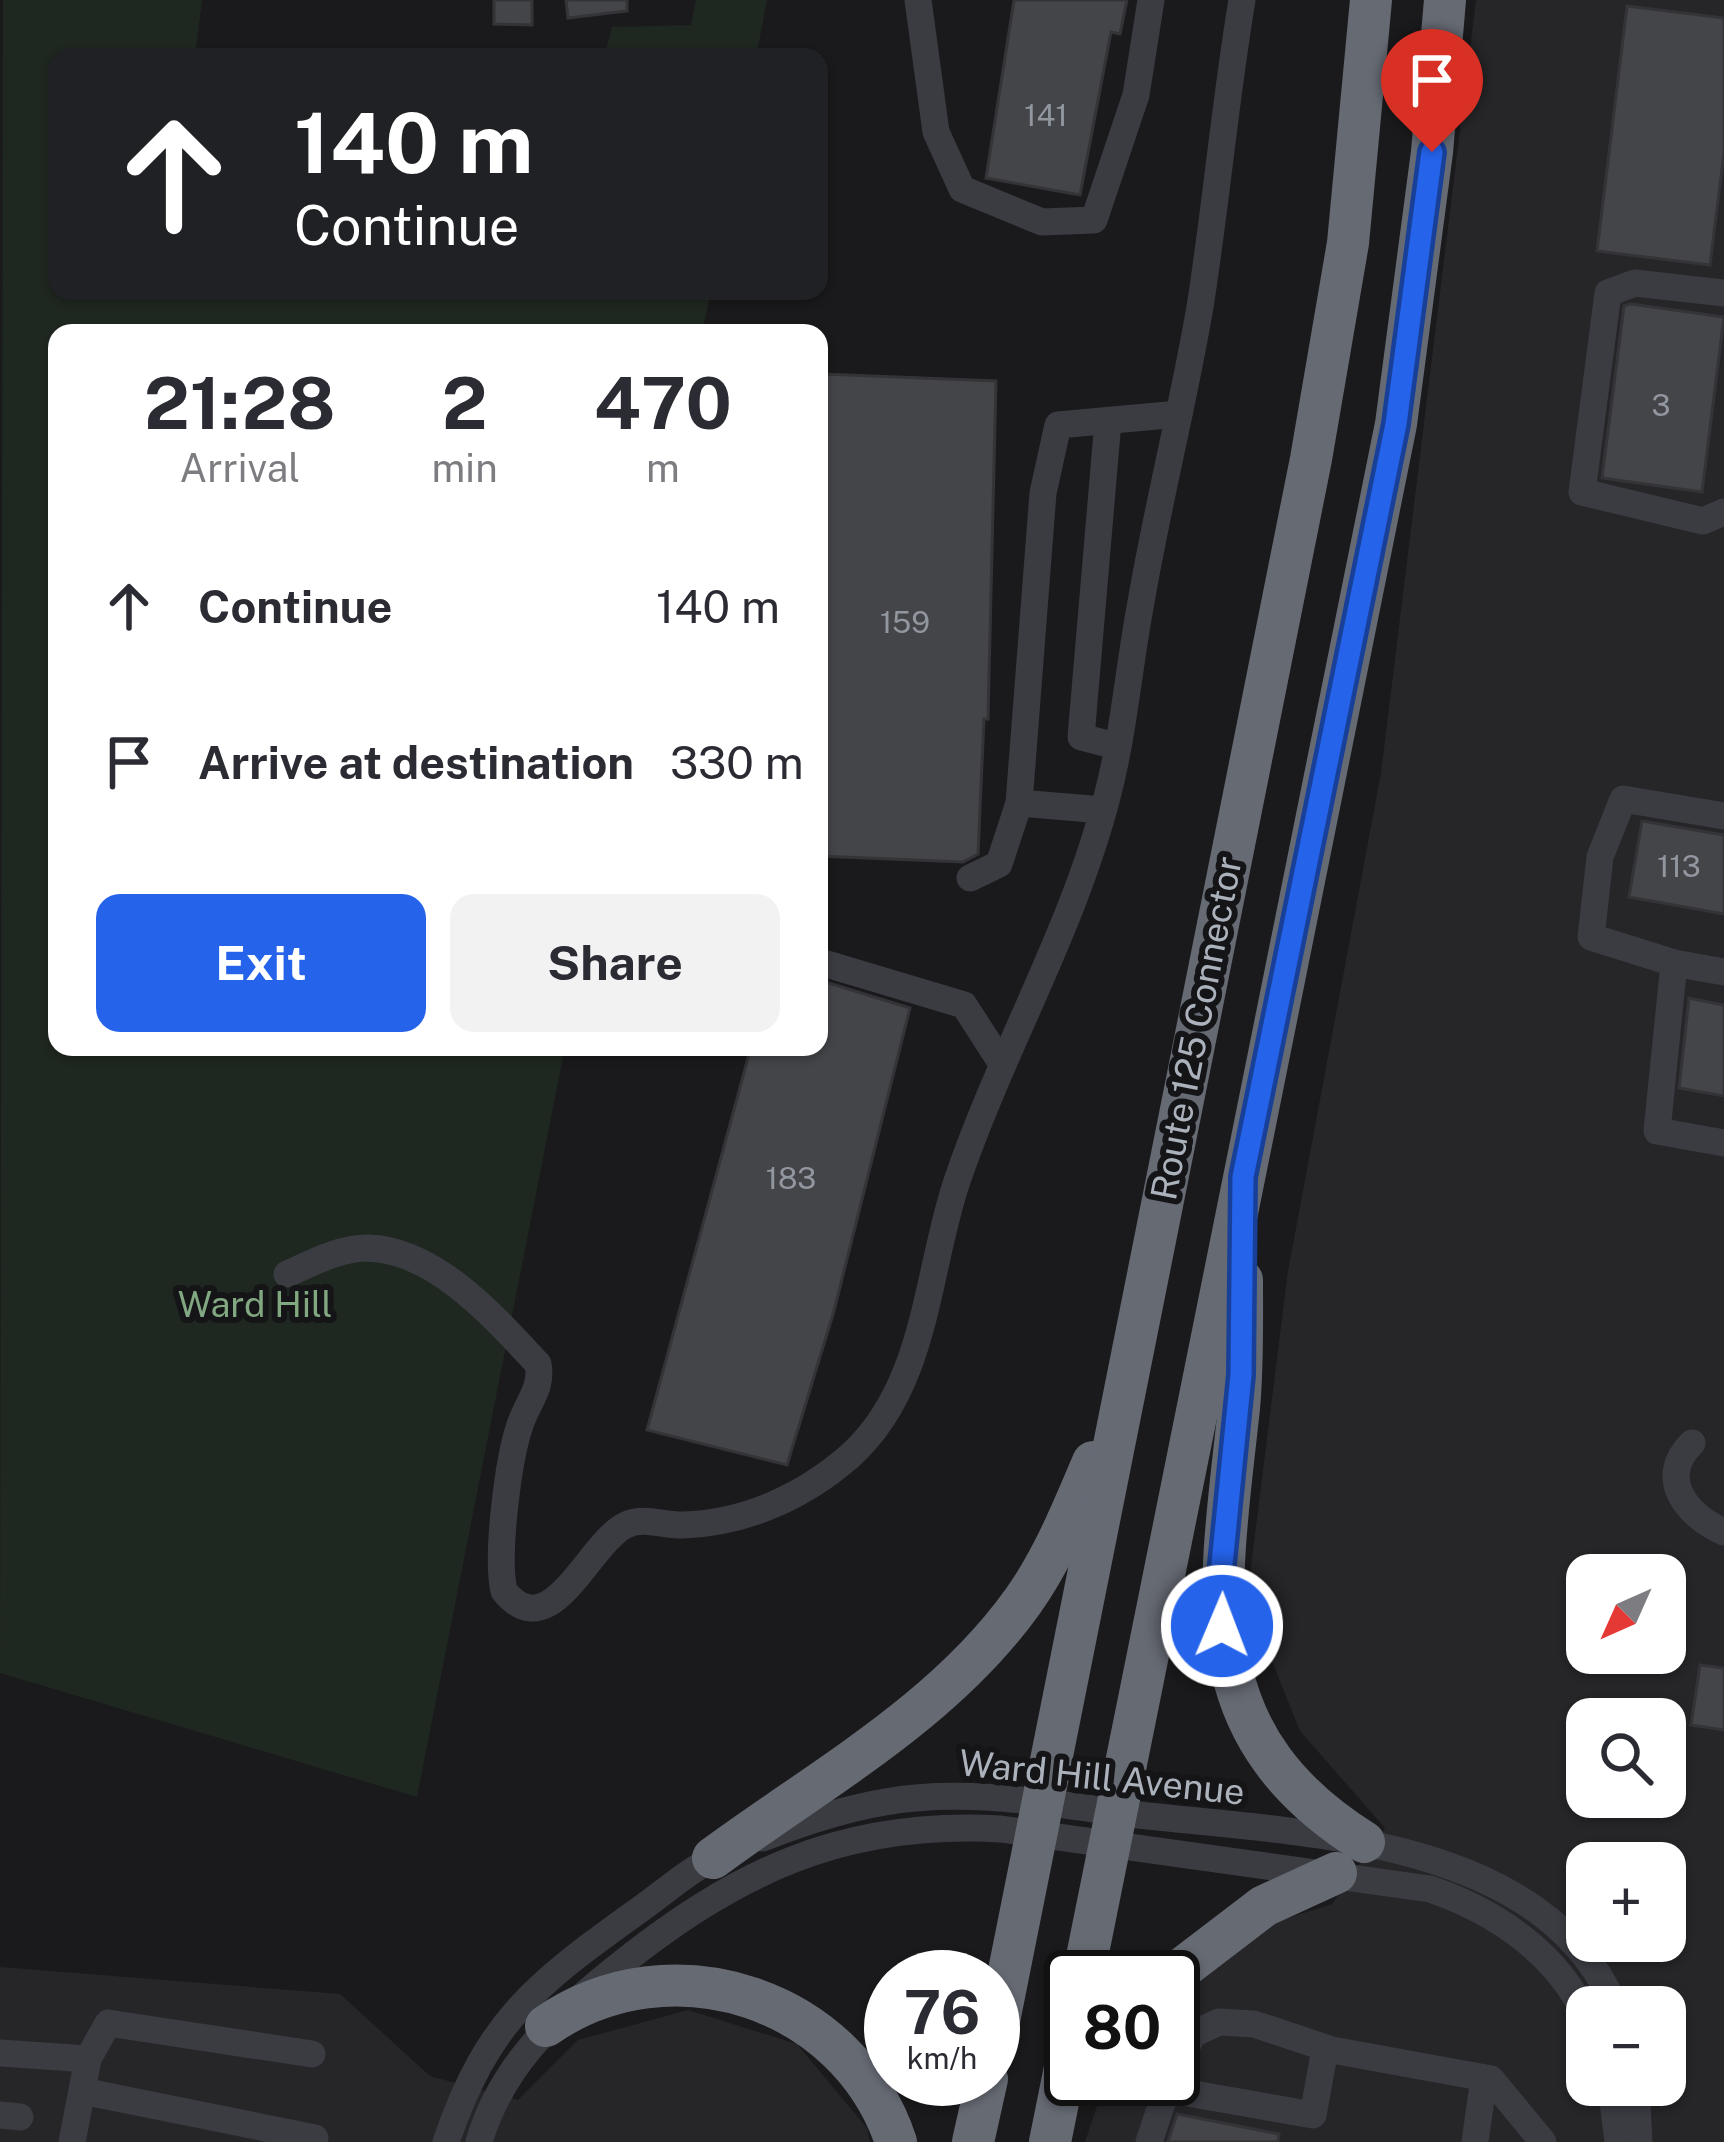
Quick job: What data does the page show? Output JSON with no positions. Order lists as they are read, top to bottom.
{
  "streets": {
    "highway": ["Route 125 Connector"],
    "street": ["Ward Hill Avenue"]
  },
  "crossings": [
    ["Route 125 Connector", "Ward Hill Avenue"]
  ],
  "parks": ["Ward Hill"],
  "house_numbers": [
    "141",
    "3",
    "159",
    "113",
    "183"
  ],
  "north": "bottom left",
  "page": {
    "turn": ["140 m", "Continue"],
    "eta": [
      "21:28",
      "Arrival",
      "2",
      "min",
      "470",
      "m"
    ],
    "list": [
      {
        "name": "Continue",
        "value": "140 m"
      },
      {
        "name": "Arrive at destination",
        "value": "330 m"
      }
    ],
    "buttons": ["Exit", "Share"],
    "map_buttons": ["+", "−"],
    "speed": "76 km/h",
    "limit": "80"
  }
}
